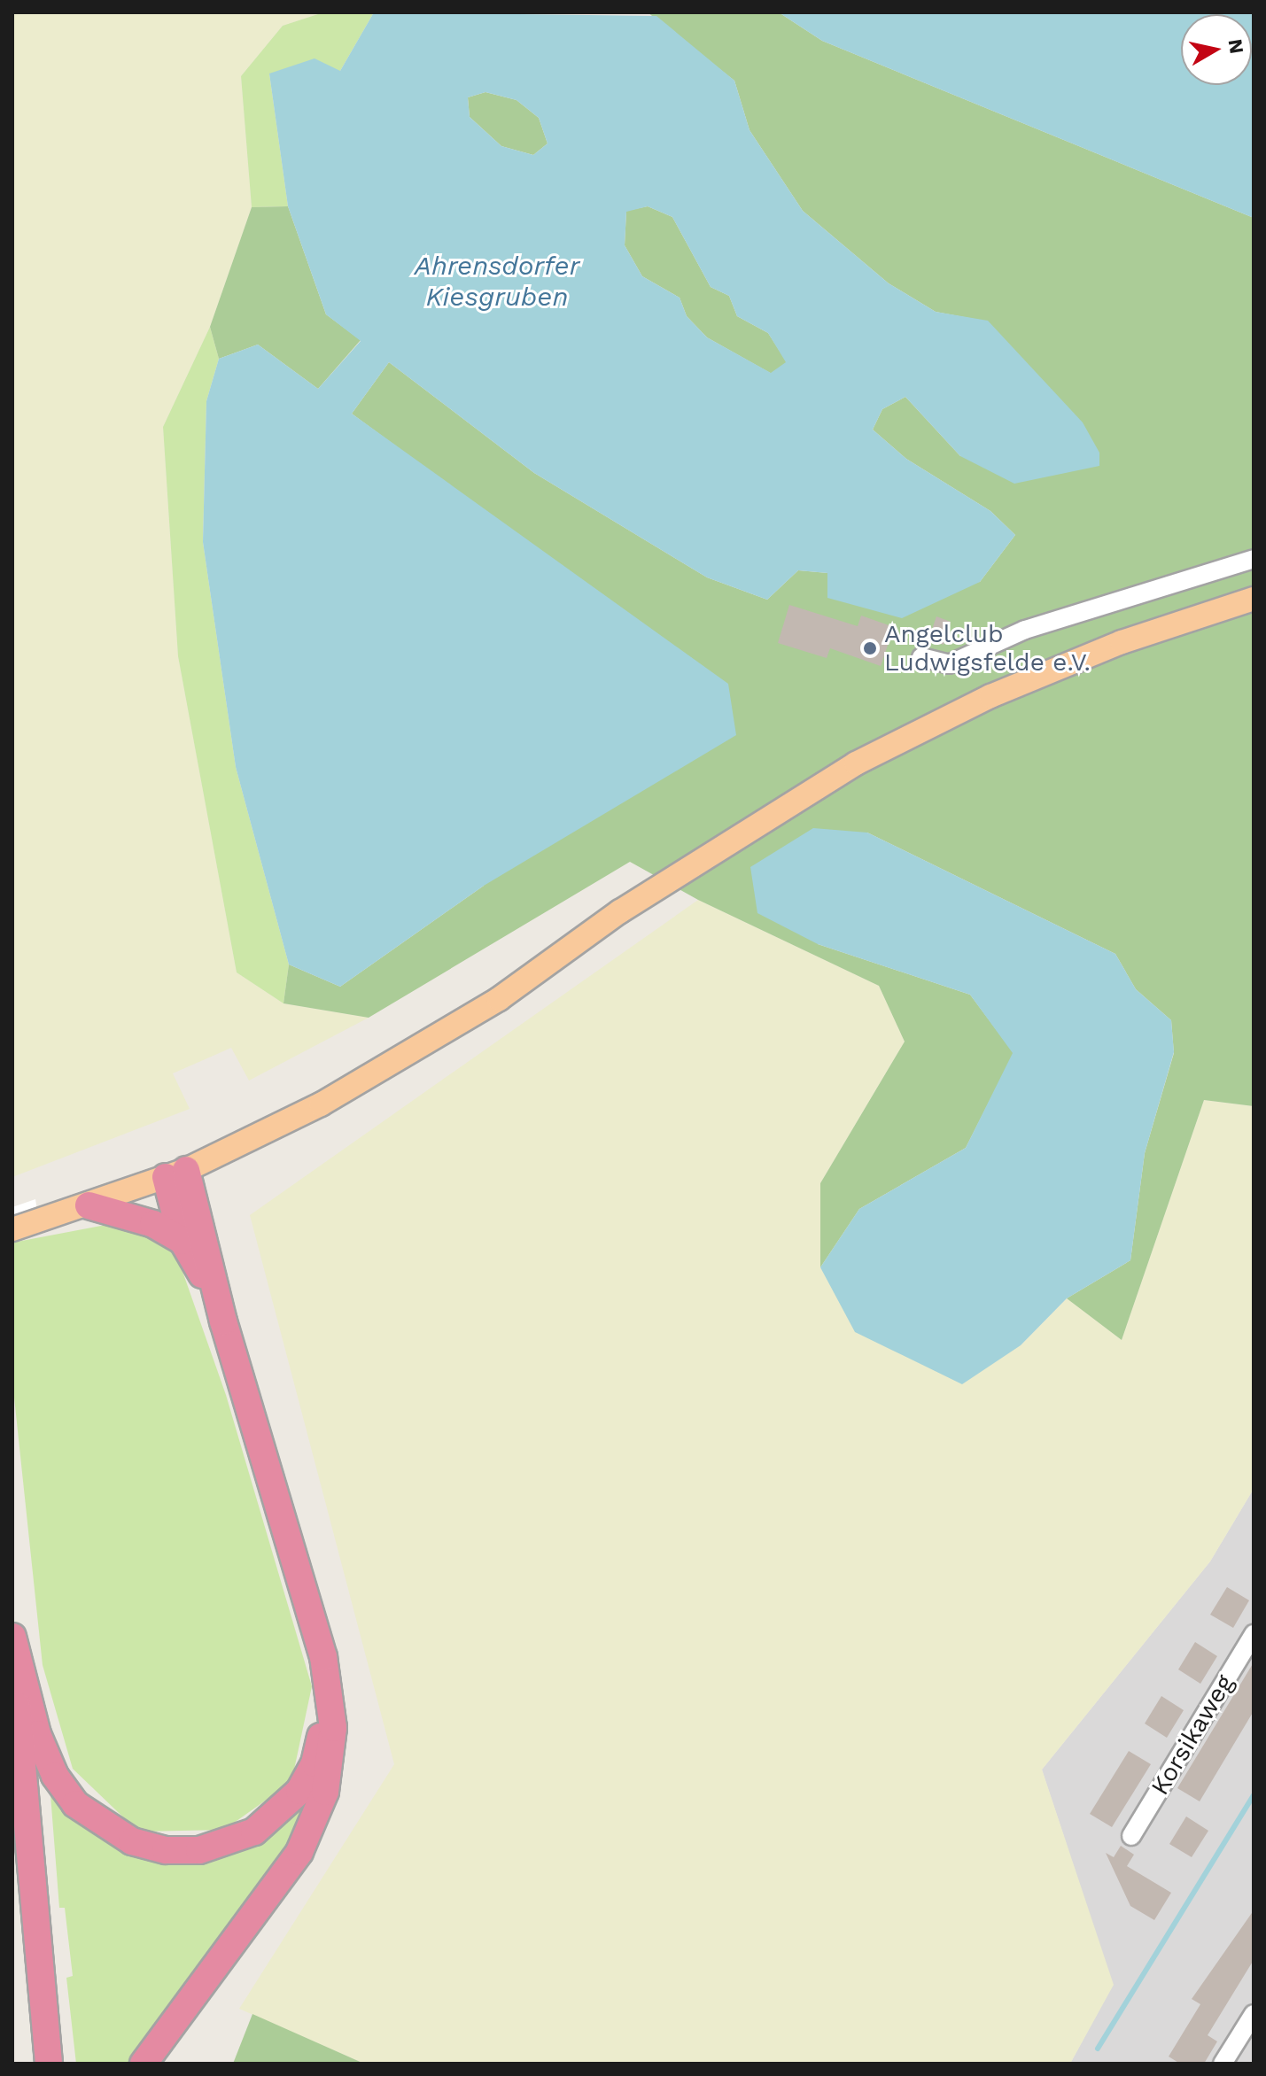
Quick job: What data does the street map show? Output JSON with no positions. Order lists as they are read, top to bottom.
{
  "streets": {
    "street": ["Korsikaweg"]
  },
  "water": ["Ahrensdorfer Kiesgruben"],
  "places": ["Angelclub Ludwigsfelde e.V."],
  "north": "right"
}
